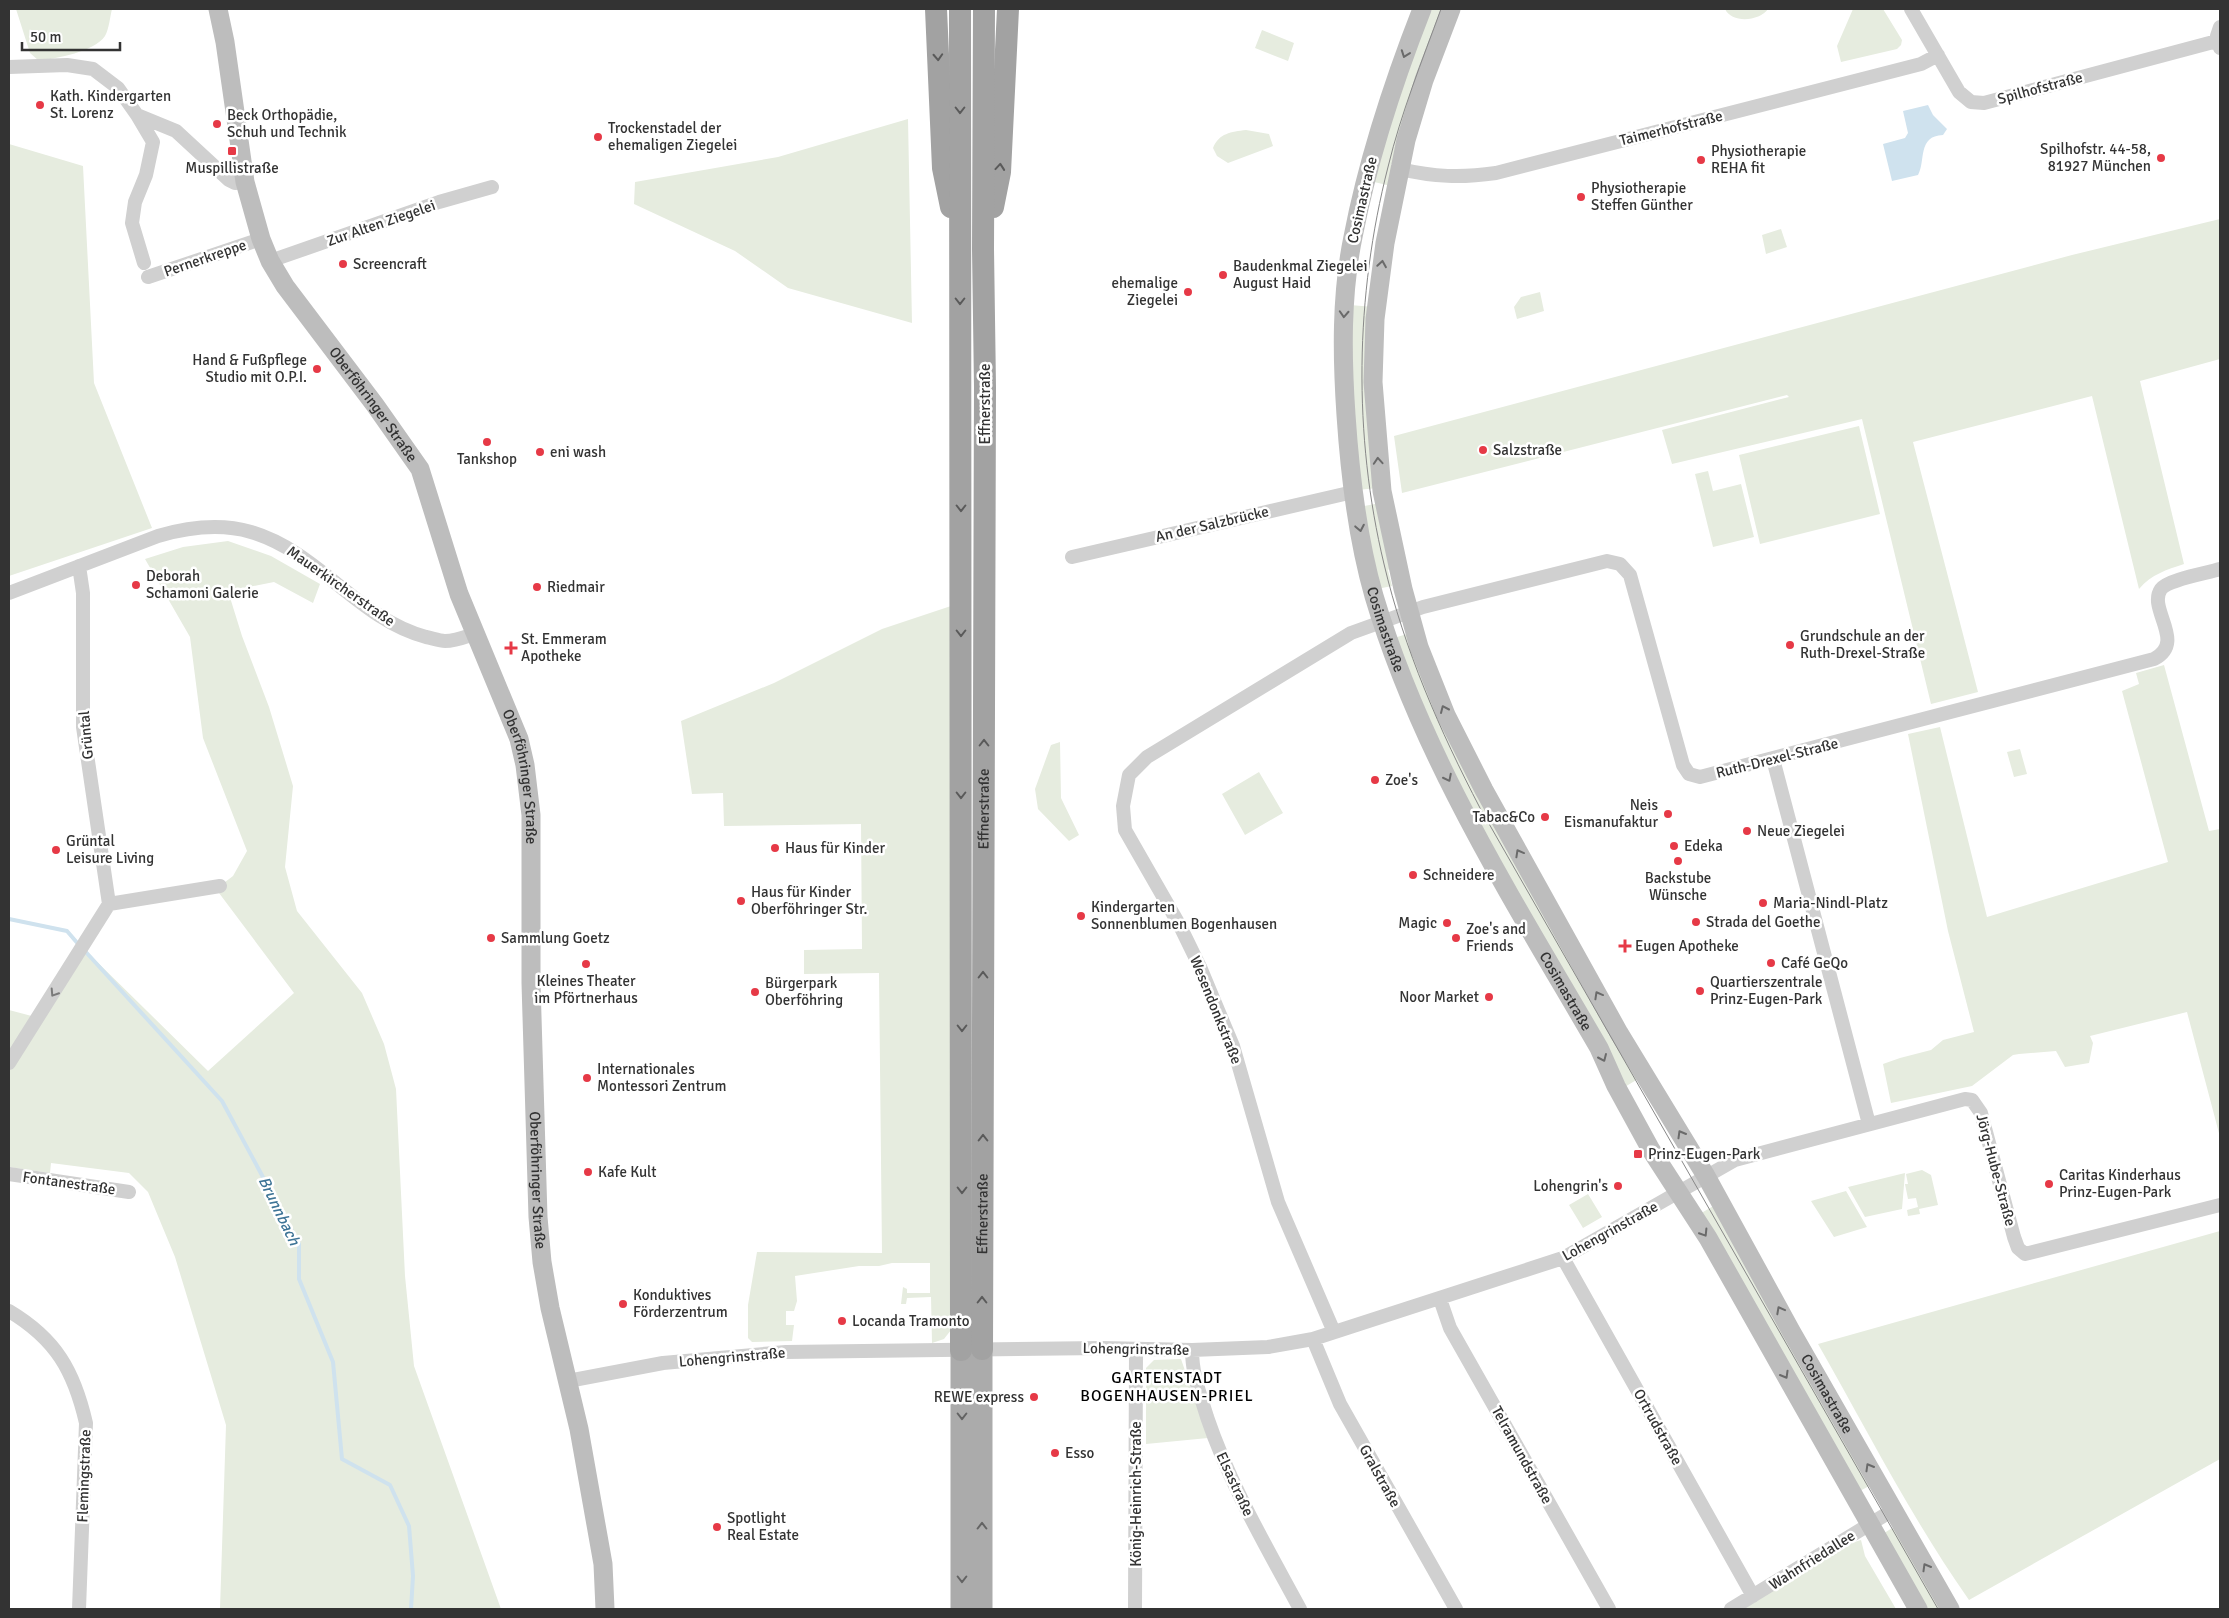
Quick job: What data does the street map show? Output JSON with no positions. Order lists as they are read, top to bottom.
{
  "streets": {
    "highway": ["Effnerstraße"],
    "main road": ["Cosimastraße", "Oberföhringer Straße"],
    "street": [
      "Spilhofstraße",
      "Taimerhofstraße",
      "Zur Alten Ziegelei",
      "Pernerkreppe",
      "An der Salzbrücke",
      "Mauerkircherstraße",
      "Grüntal",
      "Ruth-Drexel-Straße",
      "Wesendonkstraße",
      "Jörg-Hube-Straße",
      "Fontanestraße",
      "Lohengrinstraße",
      "Ortrudstraße",
      "Telramundstraße",
      "Flemingstraße",
      "Gralstraße",
      "Elsastraße",
      "König-Heinrich-Straße",
      "Wahnfriedallee"
    ]
  },
  "crossings": [
    ["Spilhofstraße", "Taimerhofstraße"],
    ["Taimerhofstraße", "Cosimastraße"],
    ["Cosimastraße", "An der Salzbrücke"],
    ["Cosimastraße", "Ruth-Drexel-Straße"],
    ["Cosimastraße", "Wesendonkstraße"],
    ["Cosimastraße", "Jörg-Hube-Straße"],
    ["Cosimastraße", "Lohengrinstraße"],
    ["Cosimastraße", "Wahnfriedallee"],
    ["Zur Alten Ziegelei", "Oberföhringer Straße"],
    ["Pernerkreppe", "Oberföhringer Straße"],
    ["Effnerstraße", "Lohengrinstraße"],
    ["Oberföhringer Straße", "Mauerkircherstraße"],
    ["Oberföhringer Straße", "Lohengrinstraße"],
    ["Mauerkircherstraße", "Grüntal"],
    ["Ruth-Drexel-Straße", "Wesendonkstraße"],
    ["Wesendonkstraße", "Lohengrinstraße"],
    ["Lohengrinstraße", "Ortrudstraße"],
    ["Lohengrinstraße", "Telramundstraße"],
    ["Lohengrinstraße", "Gralstraße"],
    ["Lohengrinstraße", "Elsastraße"],
    ["Lohengrinstraße", "König-Heinrich-Straße"],
    ["Ortrudstraße", "Wahnfriedallee"]
  ],
  "districts": ["GARTENSTADT BOGENHAUSEN-PRIEL"],
  "water": ["Brunnbach"],
  "places": {
    "other": [
      "Kath. Kindergarten St. Lorenz",
      "Beck Orthopädie, Schuh und Technik",
      "Trockenstadel der ehemaligen Ziegelei",
      "Spilhofstr. 44-58, 81927 München",
      "Physiotherapie REHA fit",
      "Physiotherapie Steffen Günther",
      "Screencraft",
      "Baudenkmal Ziegelei August Haid",
      "ehemalige Ziegelei",
      "Hand & Fußpflege Studio mit O.P.I.",
      "Tankshop",
      "Salzstraße",
      "eni wash",
      "Deborah Schamoni Galerie",
      "Riedmair",
      "Grundschule an der Ruth-Drexel-Straße",
      "Zoe's",
      "Neis Eismanufaktur",
      "Tabac&Co",
      "Neue Ziegelei",
      "Edeka",
      "Haus für Kinder",
      "Grüntal Leisure Living",
      "Backstube Wünsche",
      "Schneidere",
      "Haus für Kinder Oberföhringer Str.",
      "Maria-Nindl-Platz",
      "Kindergarten Sonnenblumen Bogenhausen",
      "Strada del Goethe",
      "Magic",
      "Sammlung Goetz",
      "Zoe's and Friends",
      "Café GeQo",
      "Kleines Theater im Pförtnerhaus",
      "Quartierszentrale Prinz-Eugen-Park",
      "Bürgerpark Oberföhring",
      "Noor Market",
      "Internationales Montessori Zentrum",
      "Kafe Kult",
      "Caritas Kinderhaus Prinz-Eugen-Park",
      "Lohengrin's",
      "Konduktives Förderzentrum",
      "Locanda Tramonto",
      "REWE express",
      "Esso",
      "Spotlight Real Estate"
    ],
    "transit": ["Muspillistraße", "Prinz-Eugen-Park"],
    "health": ["St. Emmeram Apotheke", "Eugen Apotheke"]
  },
  "scale_bar": "50 m"
}
